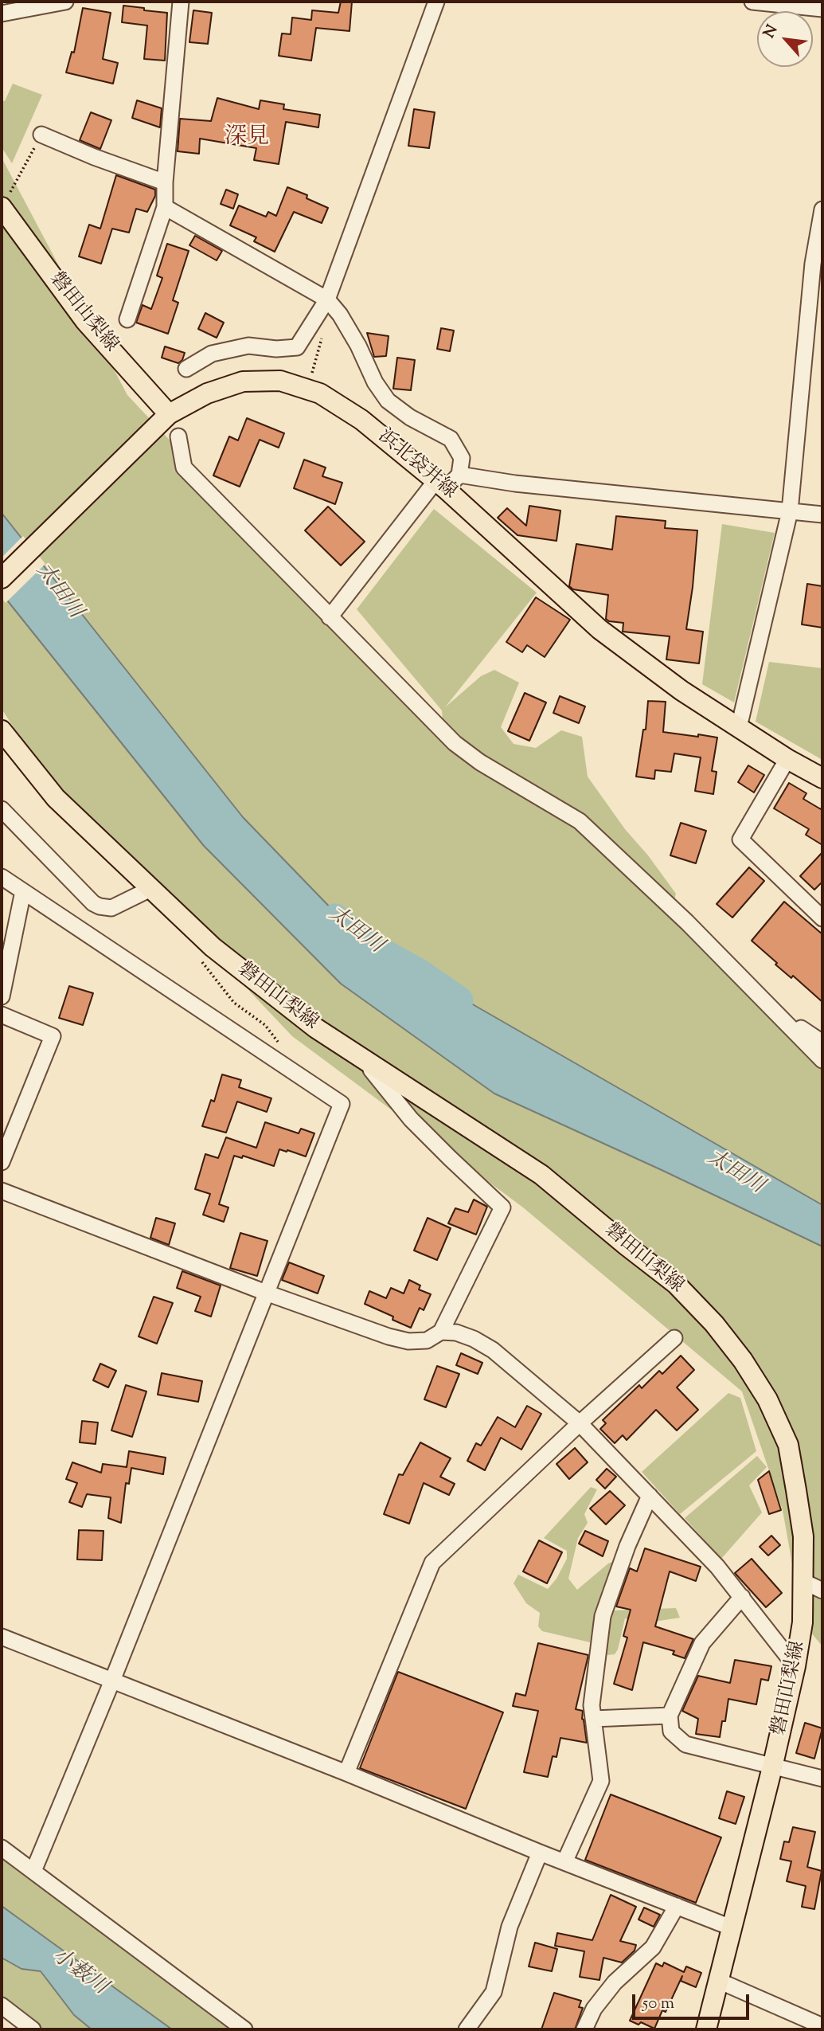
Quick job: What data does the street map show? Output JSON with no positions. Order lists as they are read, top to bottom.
{
  "streets": {
    "main road": ["磐田山梨線", "浜北袋井線"]
  },
  "crossings": [
    ["磐田山梨線", "浜北袋井線"]
  ],
  "districts": ["深見"],
  "water": ["太田川", "小薮川"],
  "scale_bar": "50 m",
  "north": "top left"
}
